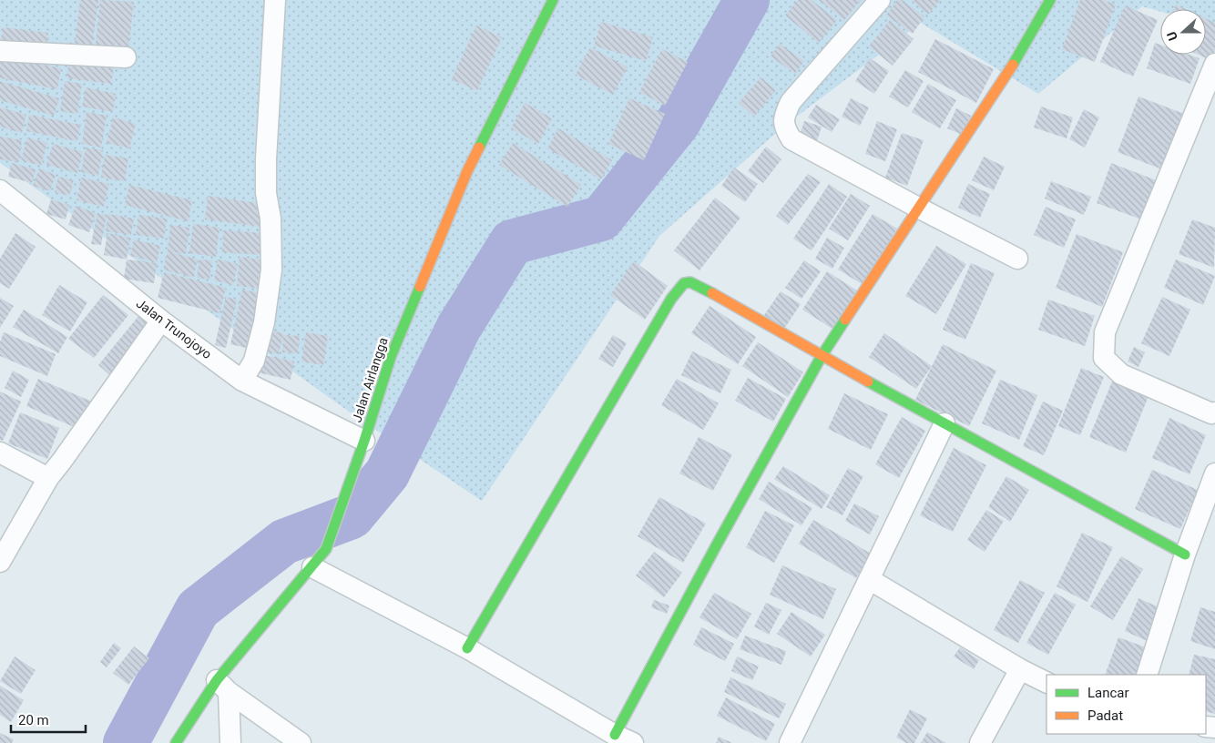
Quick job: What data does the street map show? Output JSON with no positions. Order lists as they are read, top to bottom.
{
  "streets": {
    "street": ["Jalan Trunojoyo", "Jalan Airlangga"]
  },
  "crossings": [
    ["Jalan Trunojoyo", "Jalan Airlangga"]
  ],
  "legend": ["Lancar", "Padat"],
  "scale_bar": "20 m",
  "north": "left"
}
